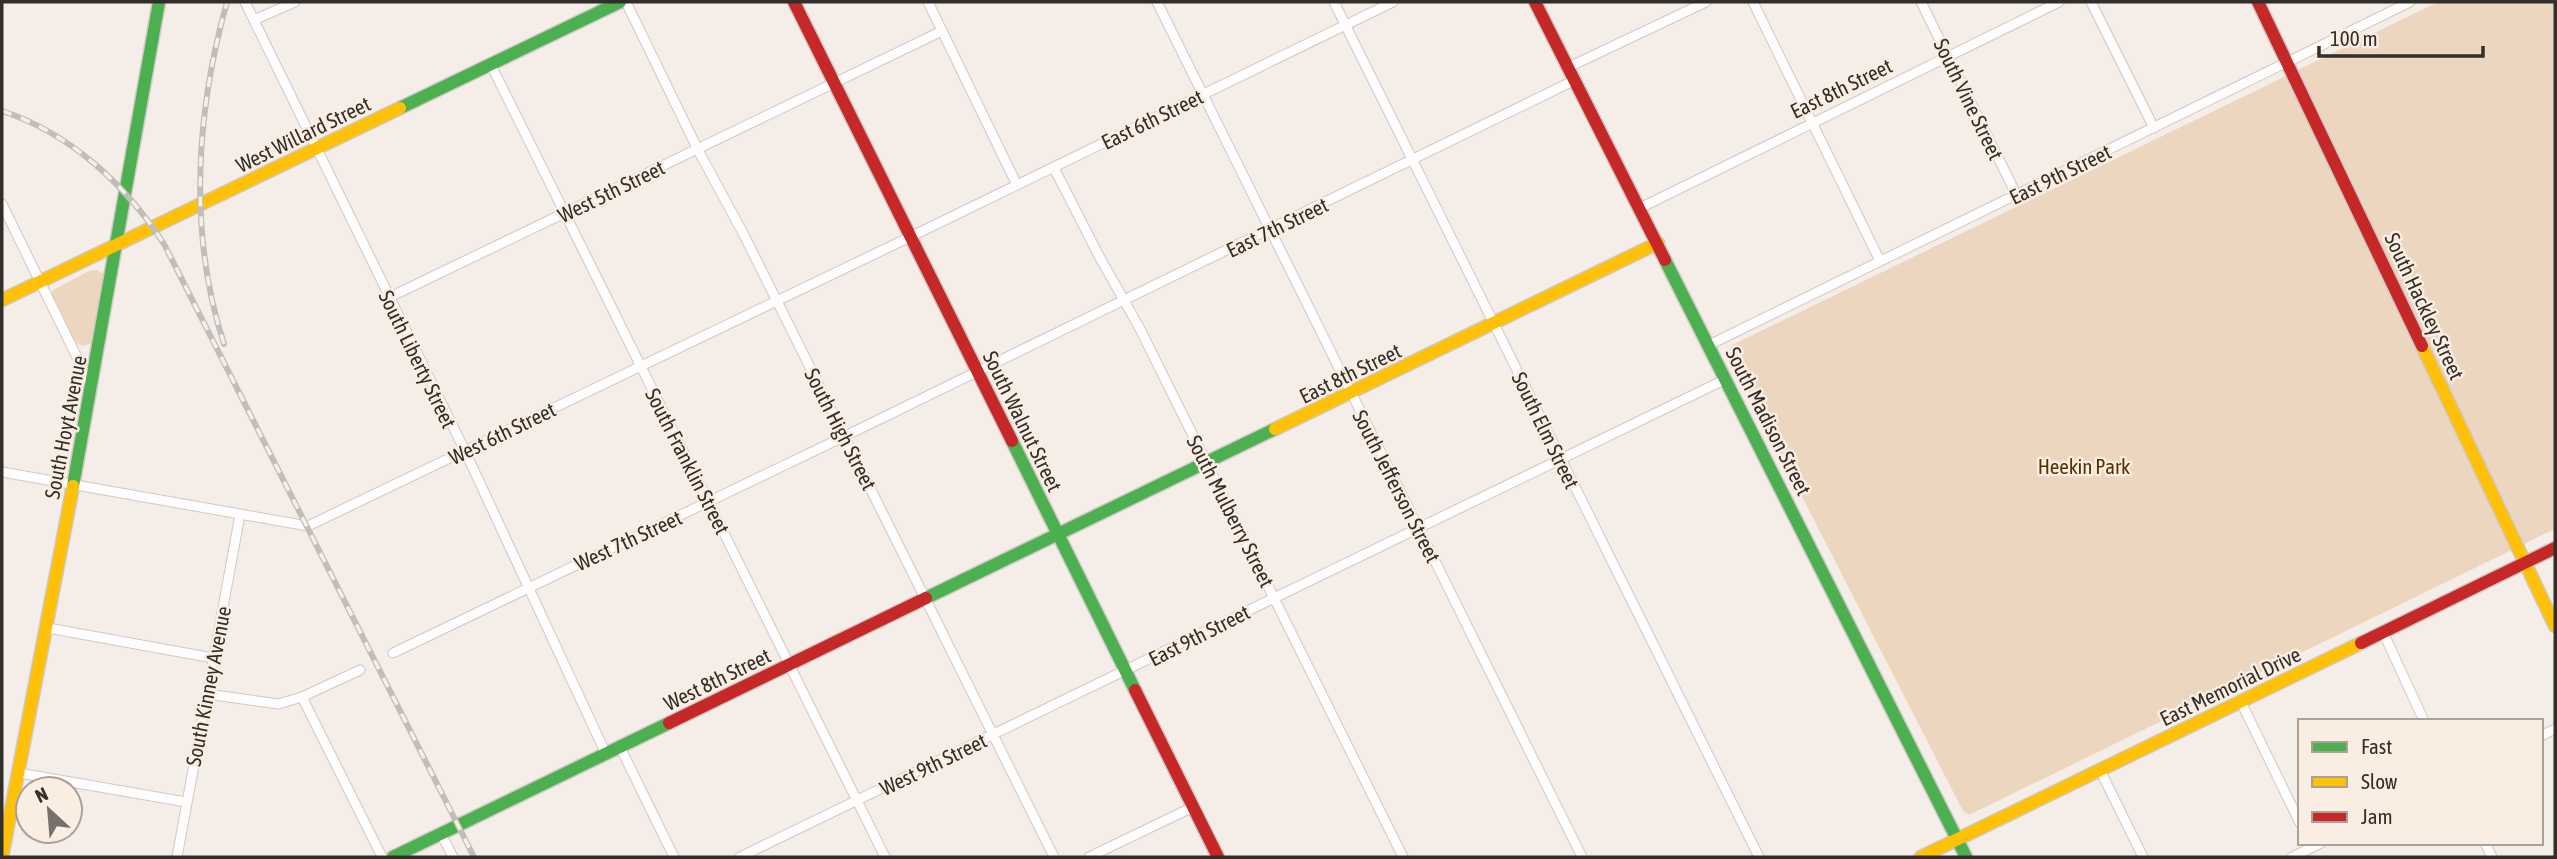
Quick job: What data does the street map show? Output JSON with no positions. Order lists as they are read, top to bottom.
{
  "streets": {
    "main road": [
      "East 8th Street",
      "West Willard Street",
      "South Hackley Street",
      "South Walnut Street",
      "South Madison Street",
      "South Hoyt Avenue",
      "West 8th Street",
      "East Memorial Drive"
    ],
    "street": [
      "South Vine Street",
      "East 6th Street",
      "East 9th Street",
      "West 5th Street",
      "East 7th Street",
      "South Liberty Street",
      "South High Street",
      "South Elm Street",
      "West 6th Street",
      "South Franklin Street",
      "South Jefferson Street",
      "South Mulberry Street",
      "West 7th Street",
      "South Kinney Avenue",
      "West 9th Street"
    ]
  },
  "crossings": [
    ["East 8th Street", "South Vine Street"],
    ["East 8th Street", "South Walnut Street"],
    ["East 8th Street", "South Madison Street"],
    ["East 8th Street", "South Elm Street"],
    ["East 8th Street", "South Jefferson Street"],
    ["East 8th Street", "South Mulberry Street"],
    ["East 8th Street", "West 8th Street"],
    ["South Vine Street", "East 9th Street"],
    ["East 6th Street", "South Walnut Street"],
    ["East 6th Street", "South Elm Street"],
    ["East 6th Street", "West 6th Street"],
    ["East 6th Street", "South Jefferson Street"],
    ["East 6th Street", "South Mulberry Street"],
    ["West Willard Street", "South Liberty Street"],
    ["West Willard Street", "South Hoyt Avenue"],
    ["West Willard Street", "South Franklin Street"],
    ["East 9th Street", "South Hackley Street"],
    ["East 9th Street", "South Walnut Street"],
    ["East 9th Street", "South Madison Street"],
    ["East 9th Street", "South Elm Street"],
    ["East 9th Street", "South Jefferson Street"],
    ["East 9th Street", "South Mulberry Street"],
    ["East 9th Street", "West 9th Street"],
    ["West 5th Street", "South Liberty Street"],
    ["West 5th Street", "South Walnut Street"],
    ["West 5th Street", "South High Street"],
    ["West 5th Street", "South Franklin Street"],
    ["East 7th Street", "South Walnut Street"],
    ["East 7th Street", "South Madison Street"],
    ["East 7th Street", "South Elm Street"],
    ["East 7th Street", "South Jefferson Street"],
    ["East 7th Street", "South Mulberry Street"],
    ["East 7th Street", "West 7th Street"],
    ["South Hackley Street", "East Memorial Drive"],
    ["South Liberty Street", "West 6th Street"],
    ["South Liberty Street", "West 7th Street"],
    ["South Liberty Street", "West 8th Street"],
    ["South Walnut Street", "West 6th Street"],
    ["South Walnut Street", "West 7th Street"],
    ["South Walnut Street", "West 8th Street"],
    ["South Walnut Street", "West 9th Street"],
    ["South Madison Street", "East Memorial Drive"],
    ["South Hoyt Avenue", "West 6th Street"],
    ["South High Street", "West 6th Street"],
    ["South High Street", "West 7th Street"],
    ["South High Street", "West 8th Street"],
    ["South High Street", "West 9th Street"],
    ["West 6th Street", "South Franklin Street"],
    ["West 6th Street", "South Kinney Avenue"],
    ["South Franklin Street", "West 7th Street"],
    ["South Franklin Street", "West 8th Street"],
    ["South Franklin Street", "West 9th Street"]
  ],
  "parks": ["Heekin Park"],
  "legend": ["Fast", "Slow", "Jam"],
  "scale_bar": "100 m",
  "north": "top left"
}
